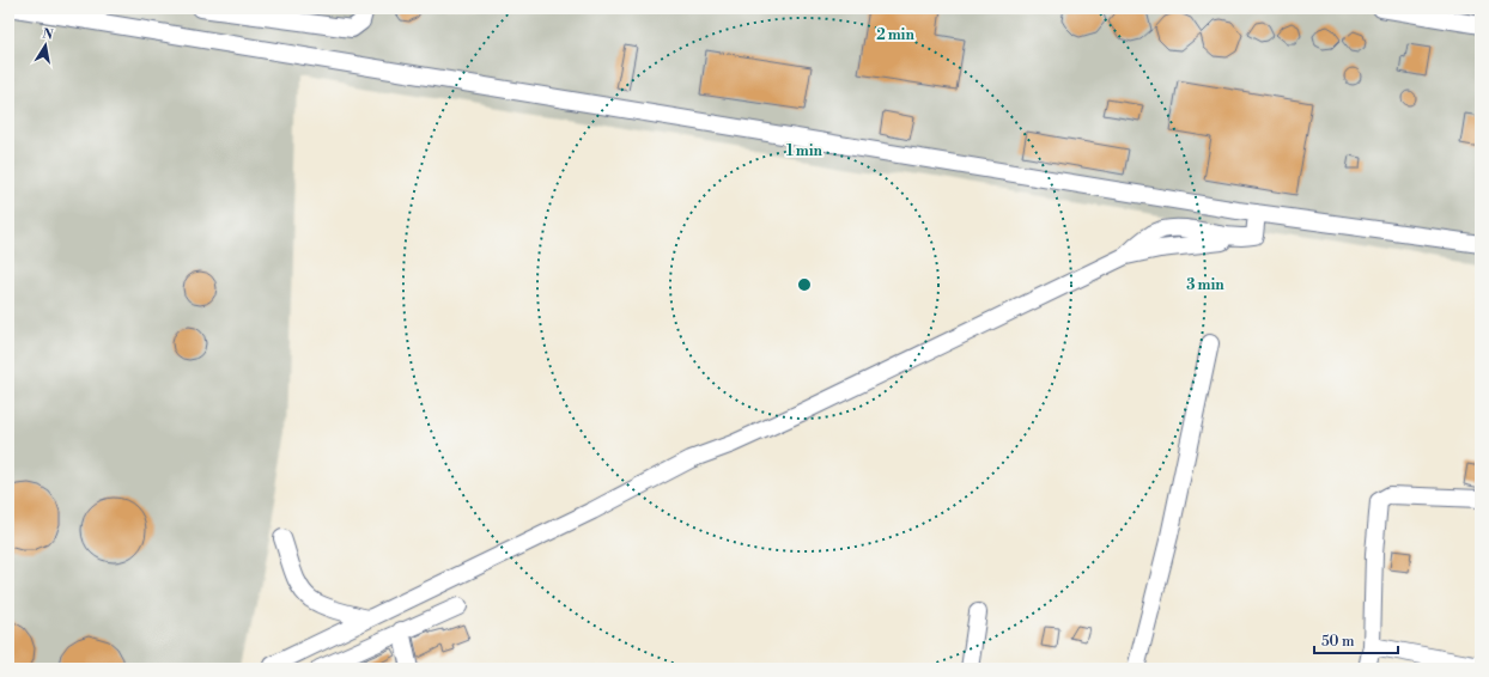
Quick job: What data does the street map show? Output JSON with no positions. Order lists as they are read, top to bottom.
{
  "scale_bar": "50 m",
  "north": "top",
  "rings": ["2 min", "1 min", "3 min"]
}
